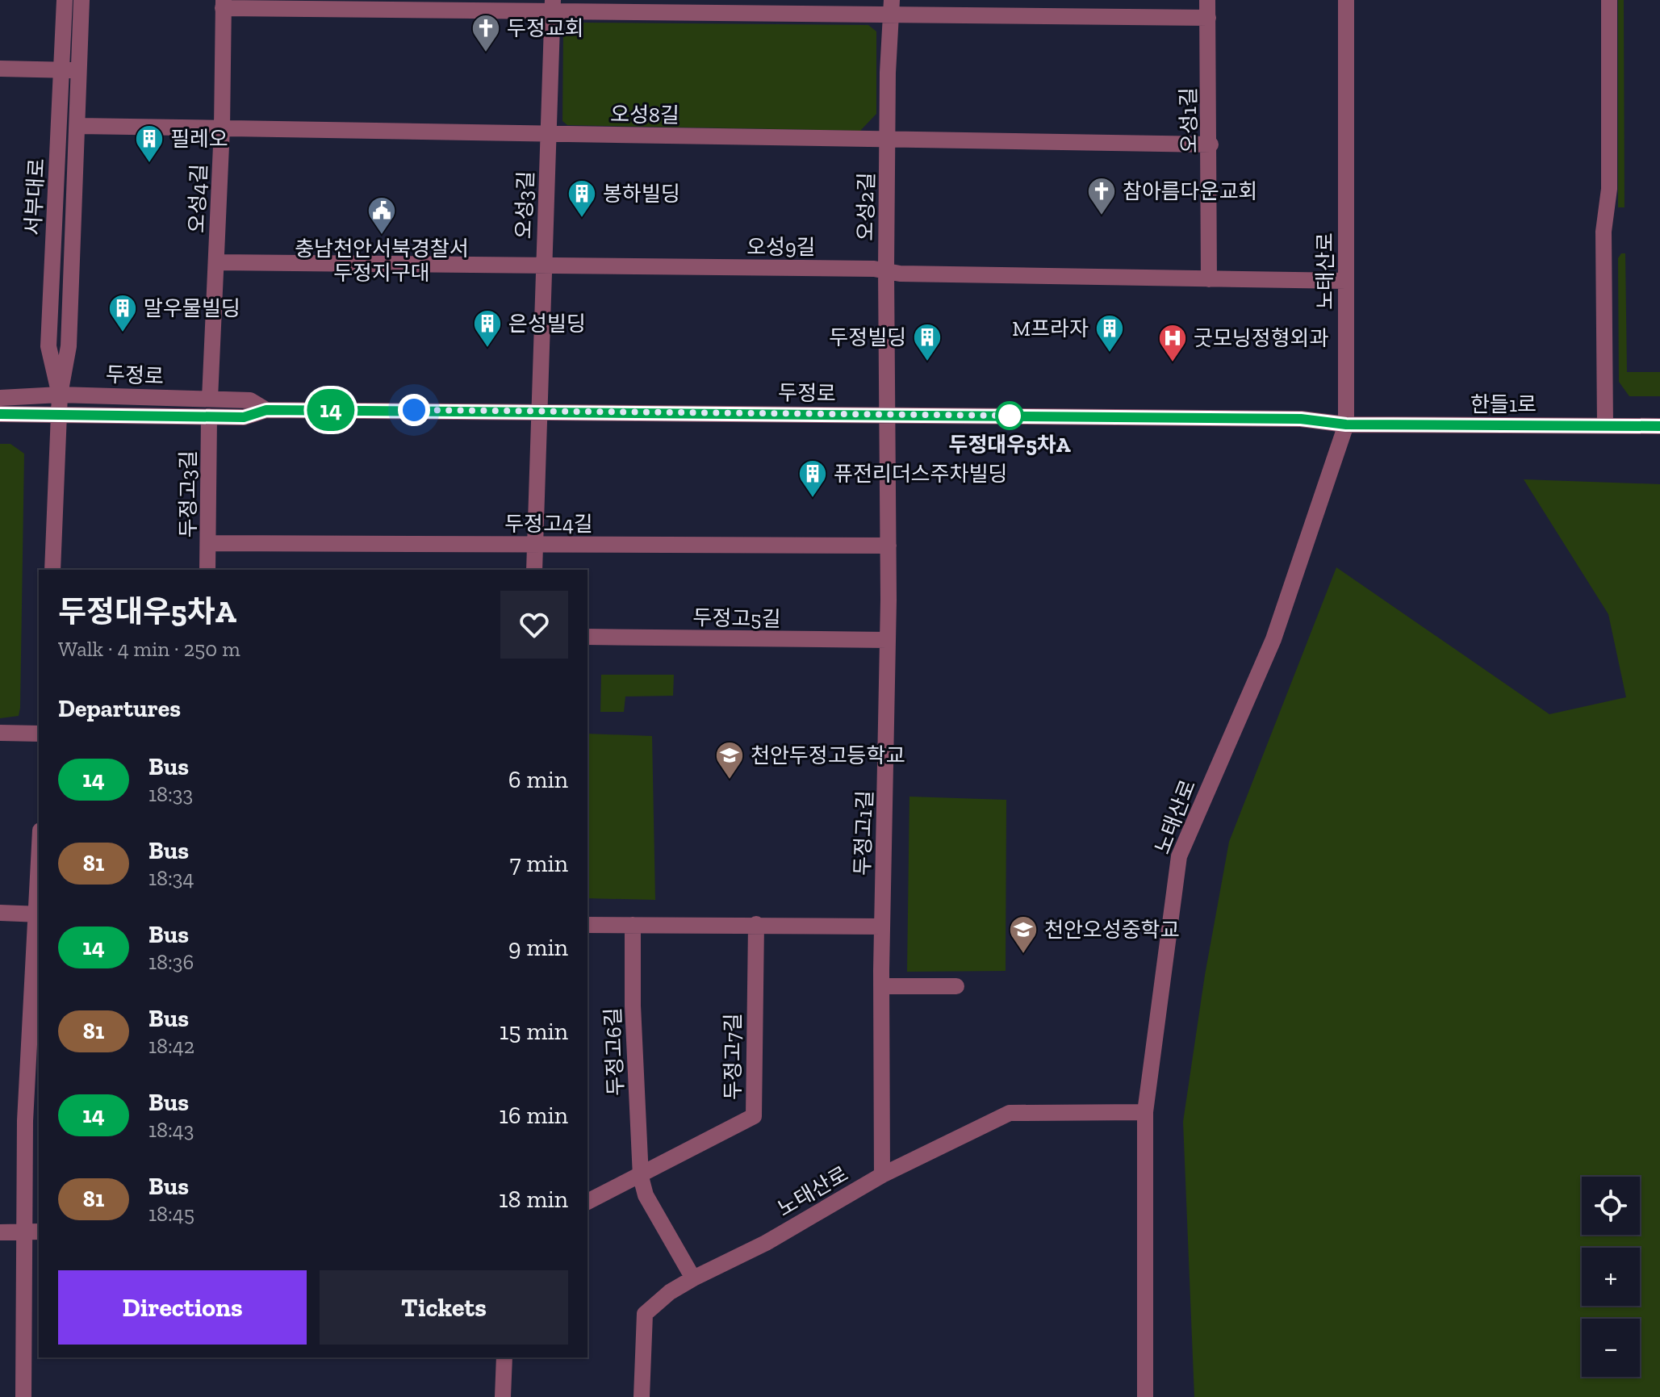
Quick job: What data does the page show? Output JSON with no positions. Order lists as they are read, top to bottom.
{
  "streets": {
    "street": [
      "오성8길",
      "오성1길",
      "서부대로",
      "오성4길",
      "오성3길",
      "오성2길",
      "오성9길",
      "노태산로",
      "두정로",
      "한들1로",
      "두정고3길",
      "두정고4길",
      "두정고5길",
      "두정고1길",
      "두정고6길",
      "두정고7길"
    ]
  },
  "crossings": [
    ["오성8길", "오성1길"],
    ["오성8길", "서부대로"],
    ["오성8길", "오성4길"],
    ["오성8길", "오성3길"],
    ["오성8길", "오성2길"],
    ["오성1길", "오성9길"],
    ["서부대로", "두정로"],
    ["오성4길", "오성9길"],
    ["오성4길", "두정로"],
    ["오성3길", "오성9길"],
    ["오성3길", "두정로"],
    ["오성3길", "두정고4길"],
    ["오성2길", "오성9길"],
    ["오성2길", "두정로"],
    ["오성2길", "두정고1길"],
    ["오성9길", "노태산로"],
    ["노태산로", "두정로"],
    ["노태산로", "한들1로"],
    ["노태산로", "두정고1길"],
    ["노태산로", "두정고6길"],
    ["두정로", "한들1로"],
    ["두정로", "두정고3길"],
    ["두정로", "두정고1길"],
    ["두정고3길", "두정고4길"],
    ["두정고4길", "두정고1길"],
    ["두정고5길", "두정고1길"],
    ["두정고6길", "두정고7길"]
  ],
  "places": {
    "church": ["두정교회", "참아름다운교회"],
    "building": [
      "필레오",
      "봉하빌딩",
      "말우물빌딩",
      "은성빌딩",
      "M프라자",
      "두정빌딩",
      "퓨전리더스주차빌딩"
    ],
    "public building": ["충남천안서북경찰서 두정지구대"],
    "hospital": ["굿모닝정형외과"],
    "other": ["두정대우5차A"],
    "school or university": ["천안두정고등학교", "천안오성중학교"]
  },
  "lines": ["bus line 14"],
  "page": {
    "on_map": "14",
    "heading": [
      ["두정대우5차A", "Walk · 4 min · 250 m"],
      "Departures"
    ],
    "list": [
      {
        "mark": "14",
        "name": "Bus",
        "note": "18:33",
        "value": "6 min"
      },
      {
        "mark": "81",
        "name": "Bus",
        "note": "18:34",
        "value": "7 min"
      },
      {
        "mark": "14",
        "name": "Bus",
        "note": "18:36",
        "value": "9 min"
      },
      {
        "mark": "81",
        "name": "Bus",
        "note": "18:42",
        "value": "15 min"
      },
      {
        "mark": "14",
        "name": "Bus",
        "note": "18:43",
        "value": "16 min"
      },
      {
        "mark": "81",
        "name": "Bus",
        "note": "18:45",
        "value": "18 min"
      }
    ],
    "map_buttons": ["+", "−"],
    "buttons": ["Directions", "Tickets"]
  }
}
